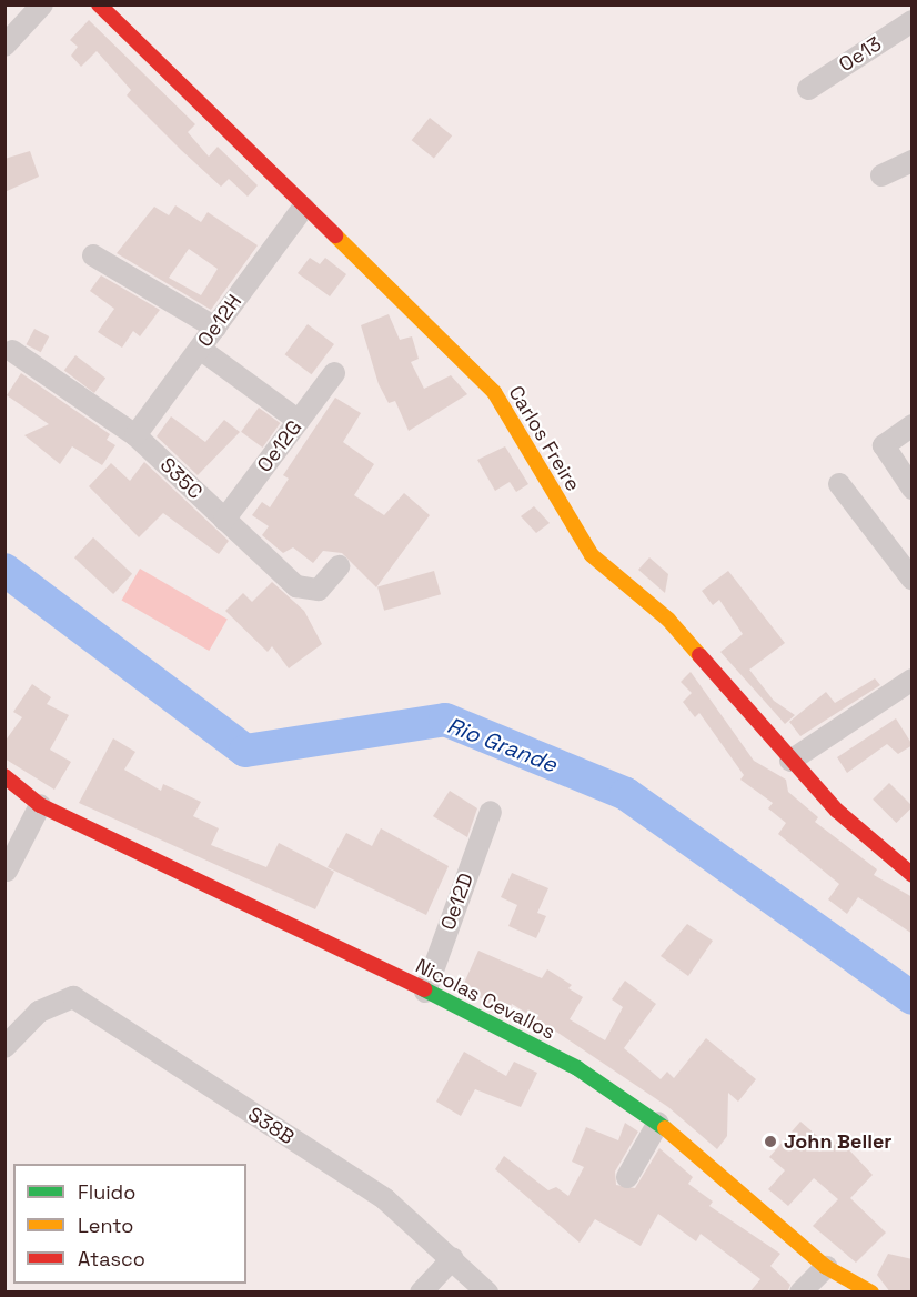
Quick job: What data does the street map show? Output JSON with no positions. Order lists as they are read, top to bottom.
{
  "streets": {
    "street": [
      "Oe13",
      "Oe12H",
      "Carlos Freire",
      "Oe12G",
      "S35C",
      "Oe12D",
      "Nicolas Cevallos",
      "S38B"
    ]
  },
  "crossings": [
    ["Oe12H", "Carlos Freire"],
    ["Oe12H", "S35C"],
    ["Oe12G", "S35C"],
    ["Oe12D", "Nicolas Cevallos"]
  ],
  "water": ["Rio Grande"],
  "places": ["John Beller"],
  "legend": ["Fluido", "Lento", "Atasco"]
}
